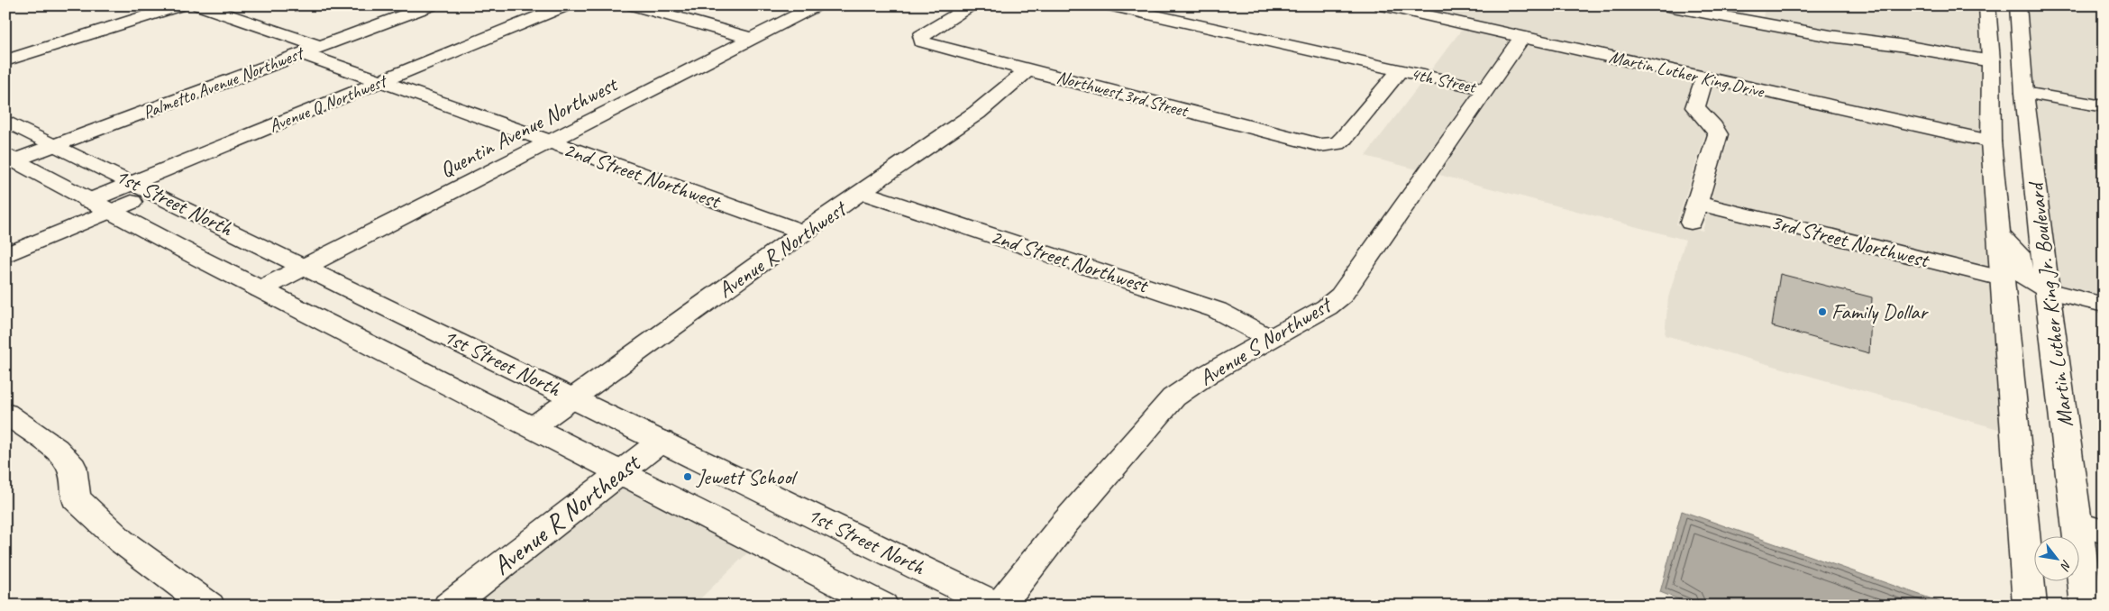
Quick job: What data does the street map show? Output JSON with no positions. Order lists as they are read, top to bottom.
{
  "streets": {
    "street": [
      "Martin Luther King Drive",
      "4th Street",
      "Palmetto Avenue Northwest",
      "Northwest 3rd Street",
      "Avenue Q Northwest",
      "Quentin Avenue Northwest",
      "2nd Street Northwest",
      "1st Street North",
      "3rd Street Northwest",
      "Avenue R Northwest",
      "Martin Luther King Jr. Boulevard",
      "Avenue S Northwest",
      "Avenue R Northeast"
    ]
  },
  "crossings": [
    ["Martin Luther King Drive", "3rd Street Northwest"],
    ["Martin Luther King Drive", "Martin Luther King Jr. Boulevard"],
    ["Martin Luther King Drive", "Avenue S Northwest"],
    ["4th Street", "Northwest 3rd Street"],
    ["4th Street", "Avenue S Northwest"],
    ["Palmetto Avenue Northwest", "2nd Street Northwest"],
    ["Palmetto Avenue Northwest", "1st Street North"],
    ["Northwest 3rd Street", "Avenue R Northwest"],
    ["Avenue Q Northwest", "2nd Street Northwest"],
    ["Avenue Q Northwest", "1st Street North"],
    ["Quentin Avenue Northwest", "2nd Street Northwest"],
    ["Quentin Avenue Northwest", "1st Street North"],
    ["2nd Street Northwest", "Avenue R Northwest"],
    ["2nd Street Northwest", "Avenue S Northwest"],
    ["1st Street North", "Avenue R Northwest"],
    ["1st Street North", "Avenue S Northwest"],
    ["1st Street North", "Avenue R Northeast"],
    ["3rd Street Northwest", "Martin Luther King Jr. Boulevard"]
  ],
  "places": ["Family Dollar", "Jewett School"],
  "north": "bottom right"
}
